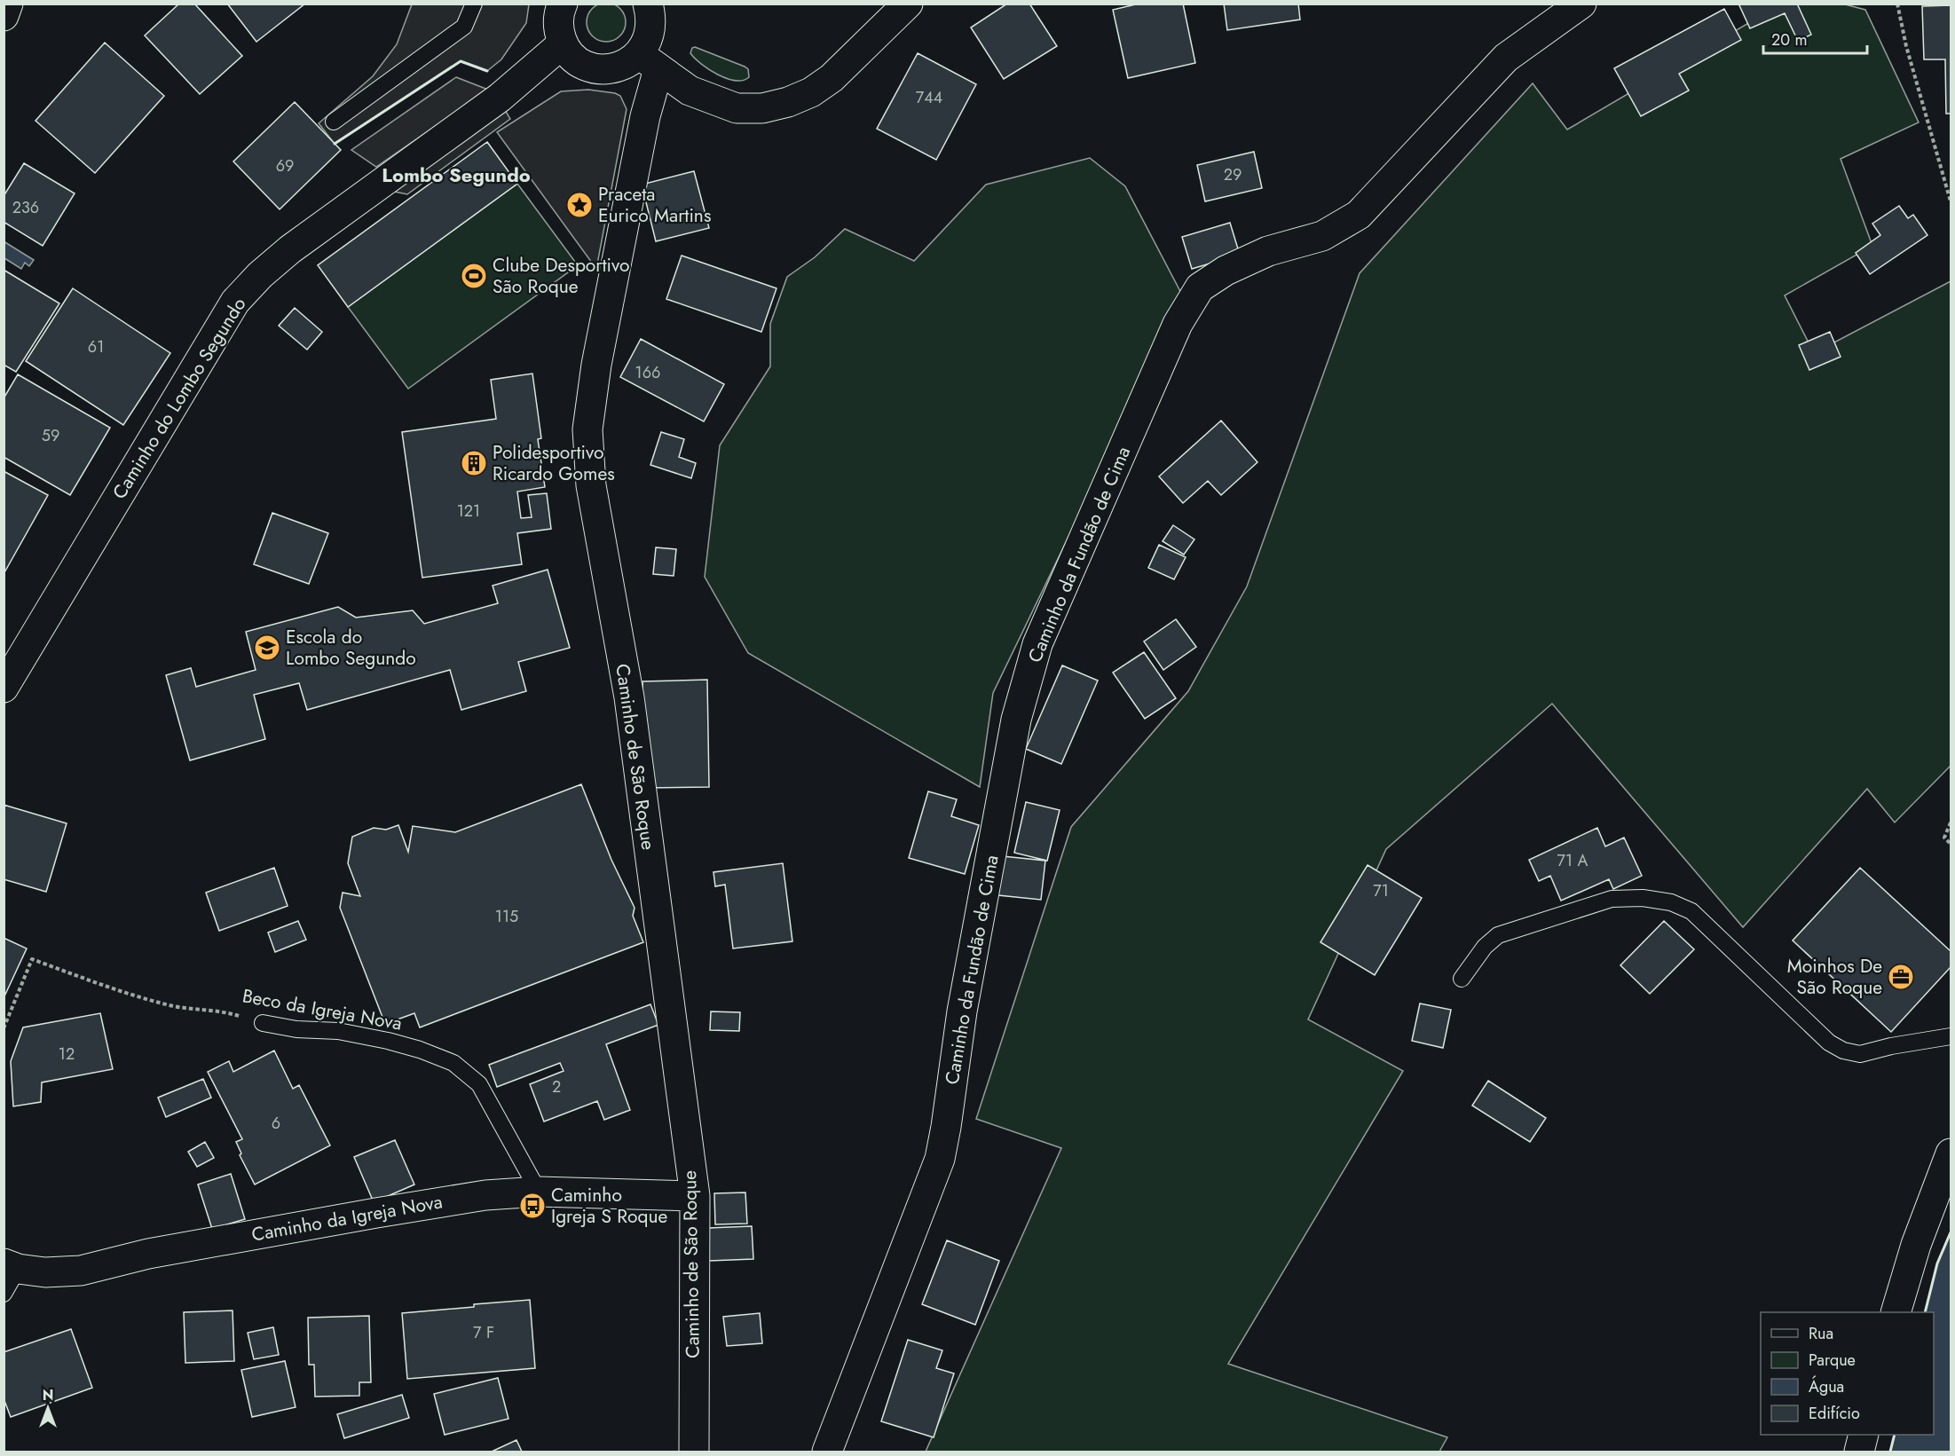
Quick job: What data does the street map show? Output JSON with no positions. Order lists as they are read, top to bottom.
{
  "streets": {
    "street": [
      "Caminho do Lombo Segundo",
      "Caminho da Fundão de Cima",
      "Caminho de São Roque",
      "Caminho da Igreja Nova"
    ],
    "lane": ["Beco da Igreja Nova"]
  },
  "crossings": [
    ["Caminho de São Roque", "Caminho da Igreja Nova"],
    ["Beco da Igreja Nova", "Caminho da Igreja Nova"]
  ],
  "districts": ["Lombo Segundo"],
  "places": {
    "place": ["Praceta Eurico Martins"],
    "sports": ["Clube Desportivo São Roque"],
    "building": ["Polidesportivo Ricardo Gomes"],
    "school or university": ["Escola do Lombo Segundo"],
    "office": ["Moinhos De São Roque"],
    "bus stop": ["Caminho Igreja S Roque"]
  },
  "house_numbers": [
    "744",
    "69",
    "29",
    "236",
    "61",
    "166",
    "59",
    "121",
    "71 A",
    "71",
    "115",
    "12",
    "2",
    "6",
    "7 F"
  ],
  "legend": [
    "Rua",
    "Parque",
    "Água",
    "Edifício"
  ],
  "scale_bar": "20 m",
  "north": "top"
}
